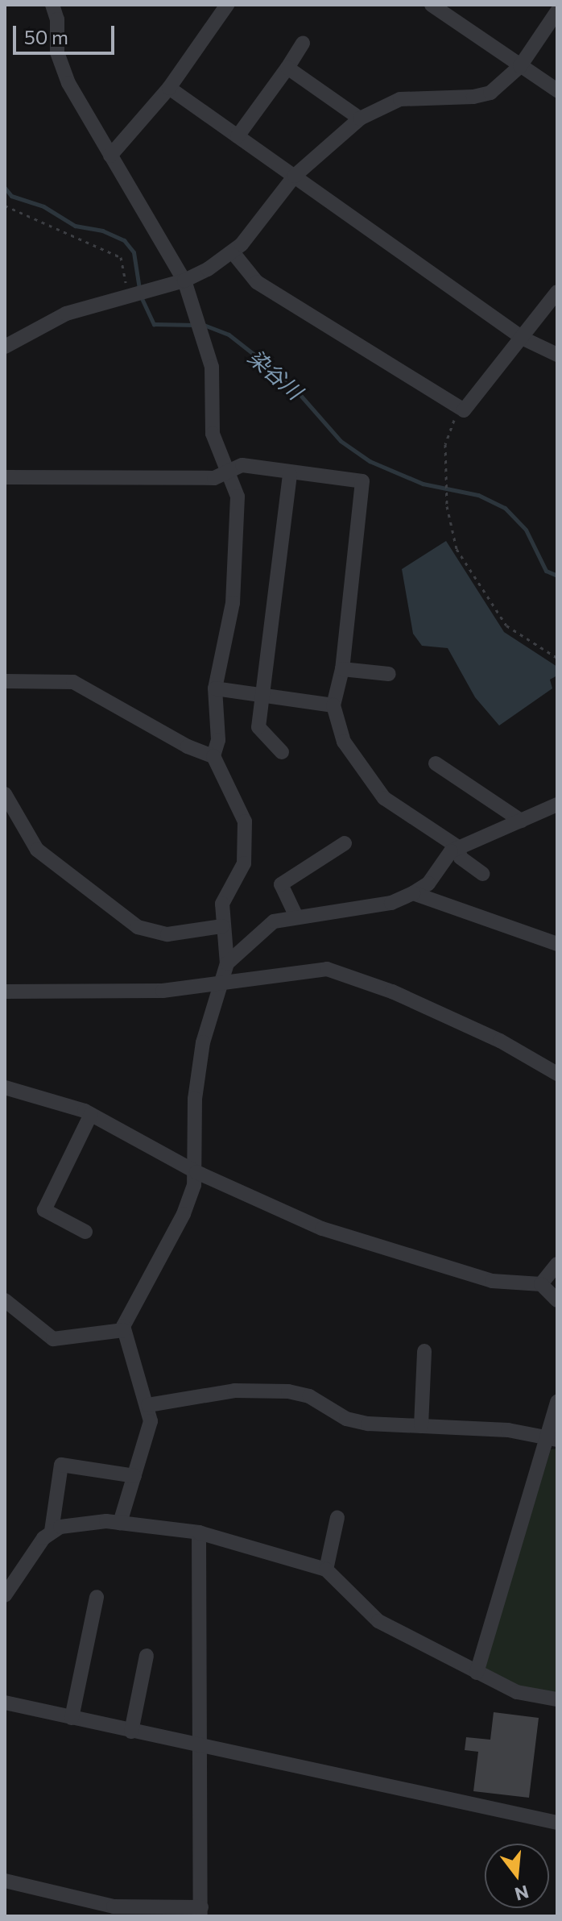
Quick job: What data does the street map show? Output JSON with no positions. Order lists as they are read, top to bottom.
{
  "water": ["染谷川"],
  "scale_bar": "50 m",
  "north": "bottom"
}
